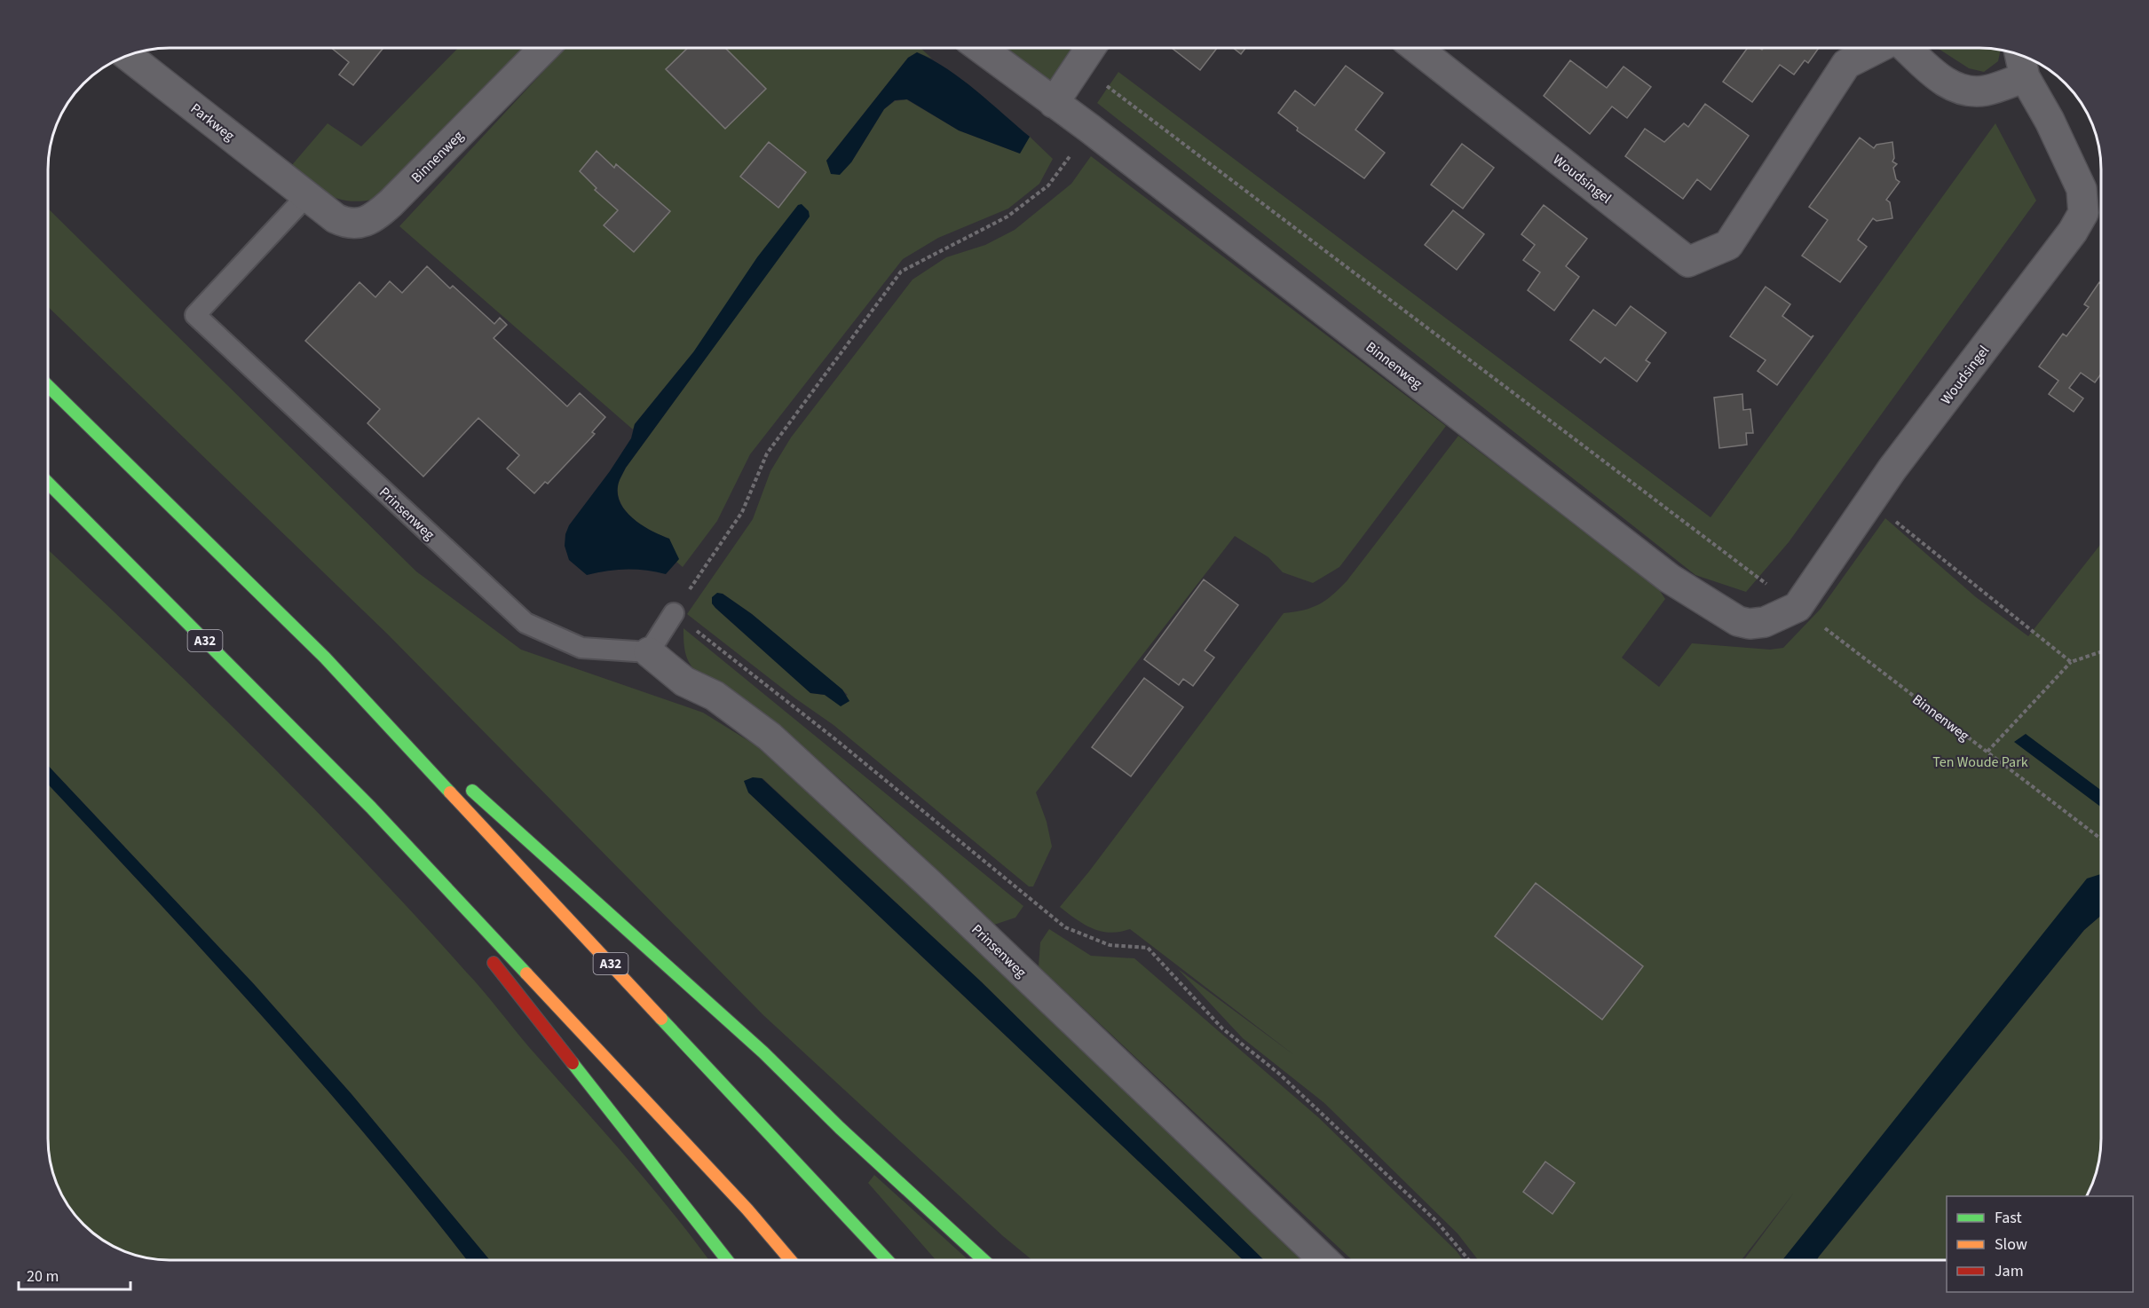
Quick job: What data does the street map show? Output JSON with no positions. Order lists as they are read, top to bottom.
{
  "streets": {
    "highway": ["A32"],
    "street": [
      "Parkweg",
      "Binnenweg",
      "Woudsingel",
      "Prinsenweg"
    ]
  },
  "crossings": [
    ["Parkweg", "Binnenweg"],
    ["Parkweg", "Prinsenweg"],
    ["Binnenweg", "Woudsingel"],
    ["Binnenweg", "Prinsenweg"]
  ],
  "parks": ["Ten Woude Park"],
  "legend": ["Fast", "Slow", "Jam"],
  "scale_bar": "20 m"
}
